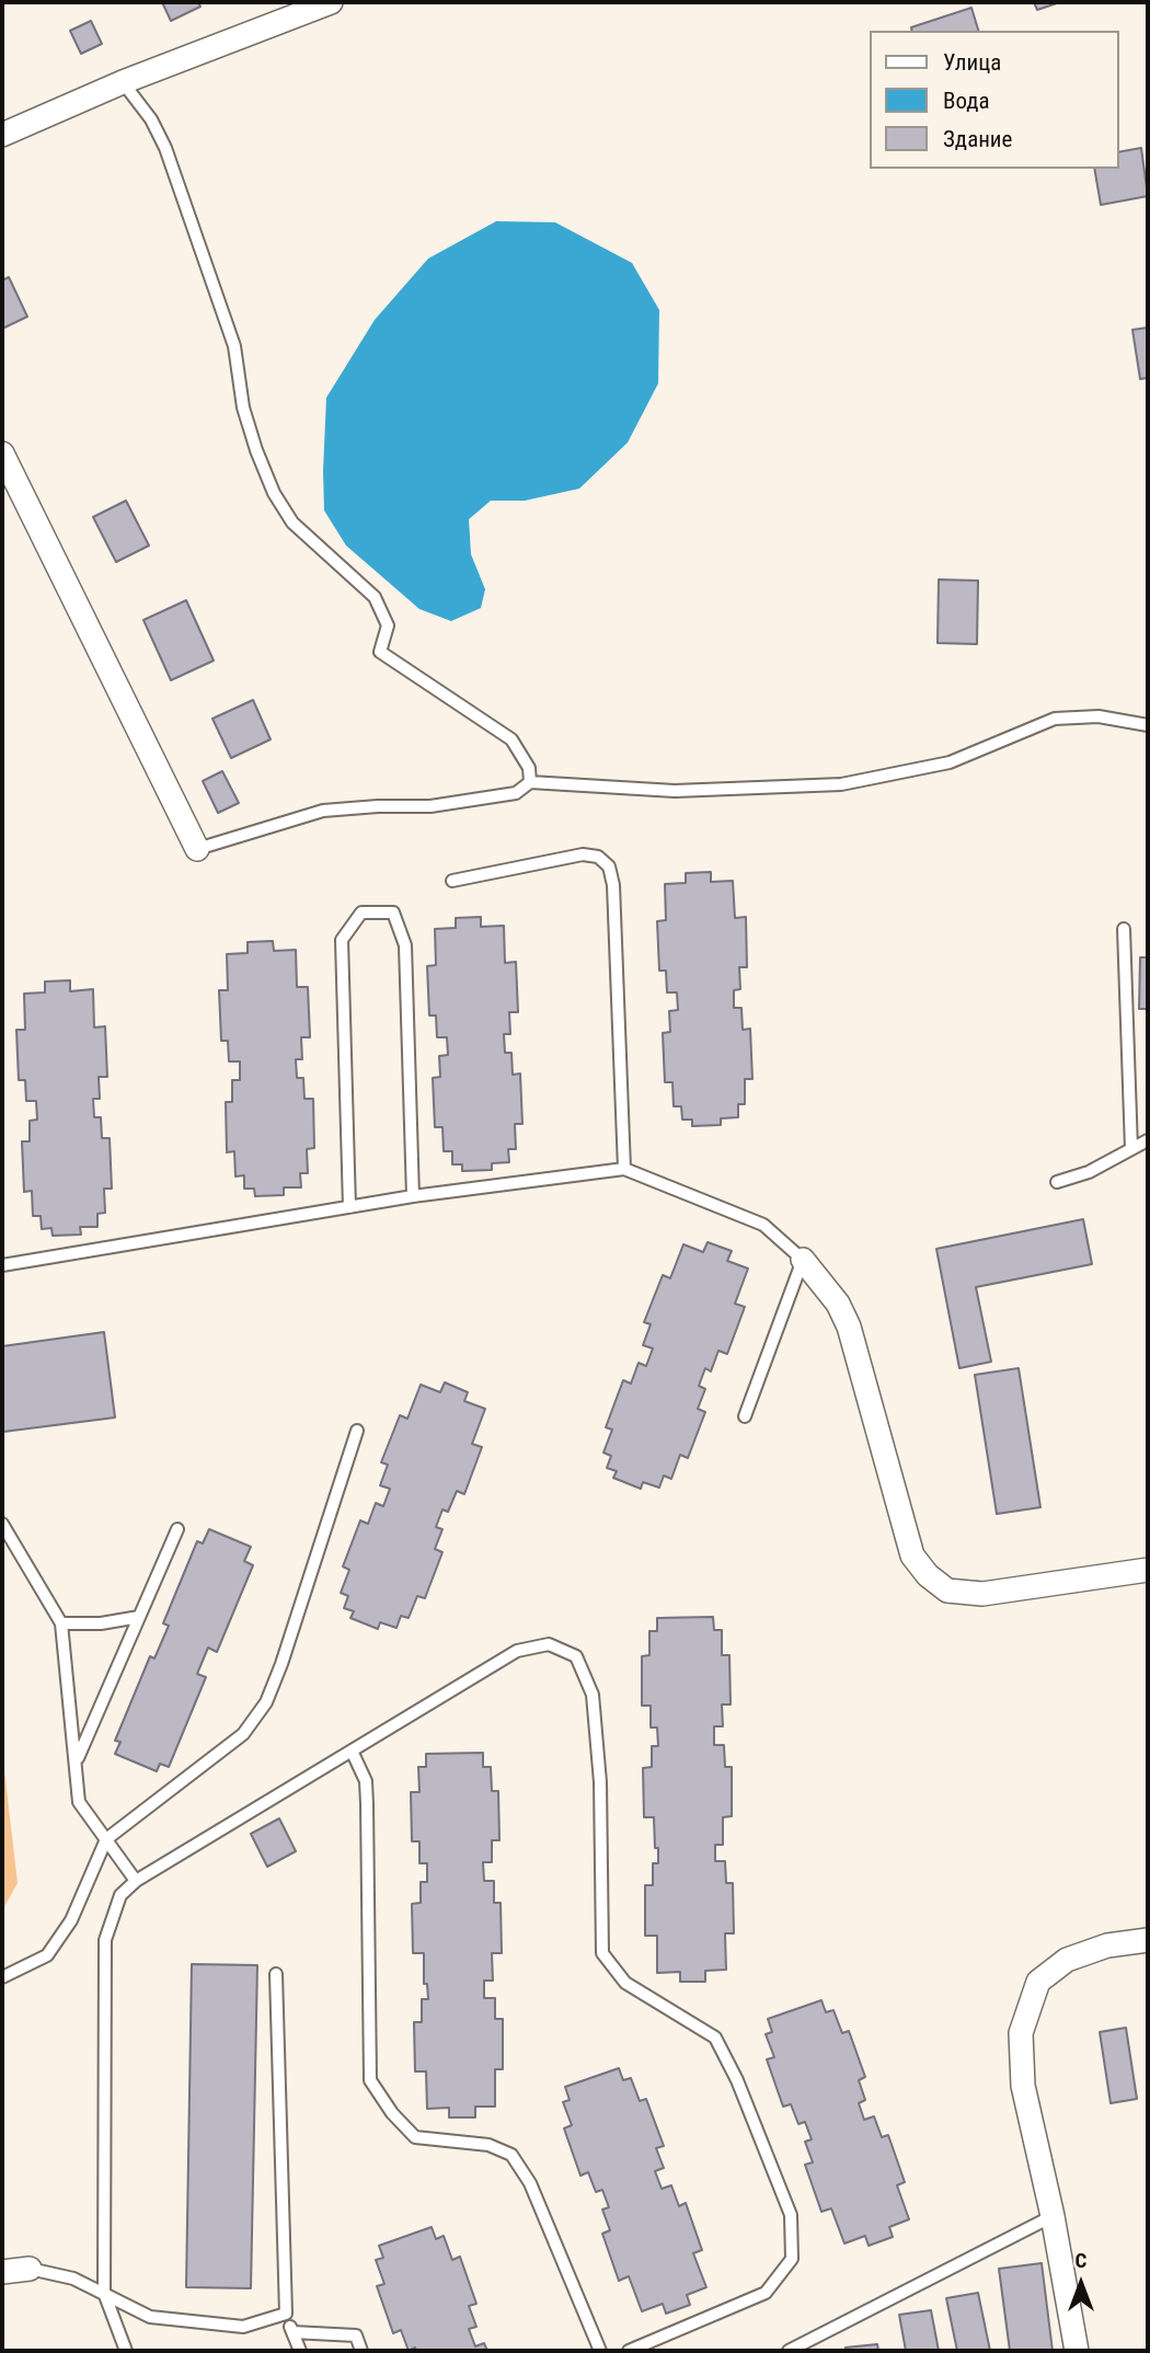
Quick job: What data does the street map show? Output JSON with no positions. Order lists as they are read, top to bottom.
{
  "legend": ["Улица", "Вода", "Здание"],
  "north": "top"
}
